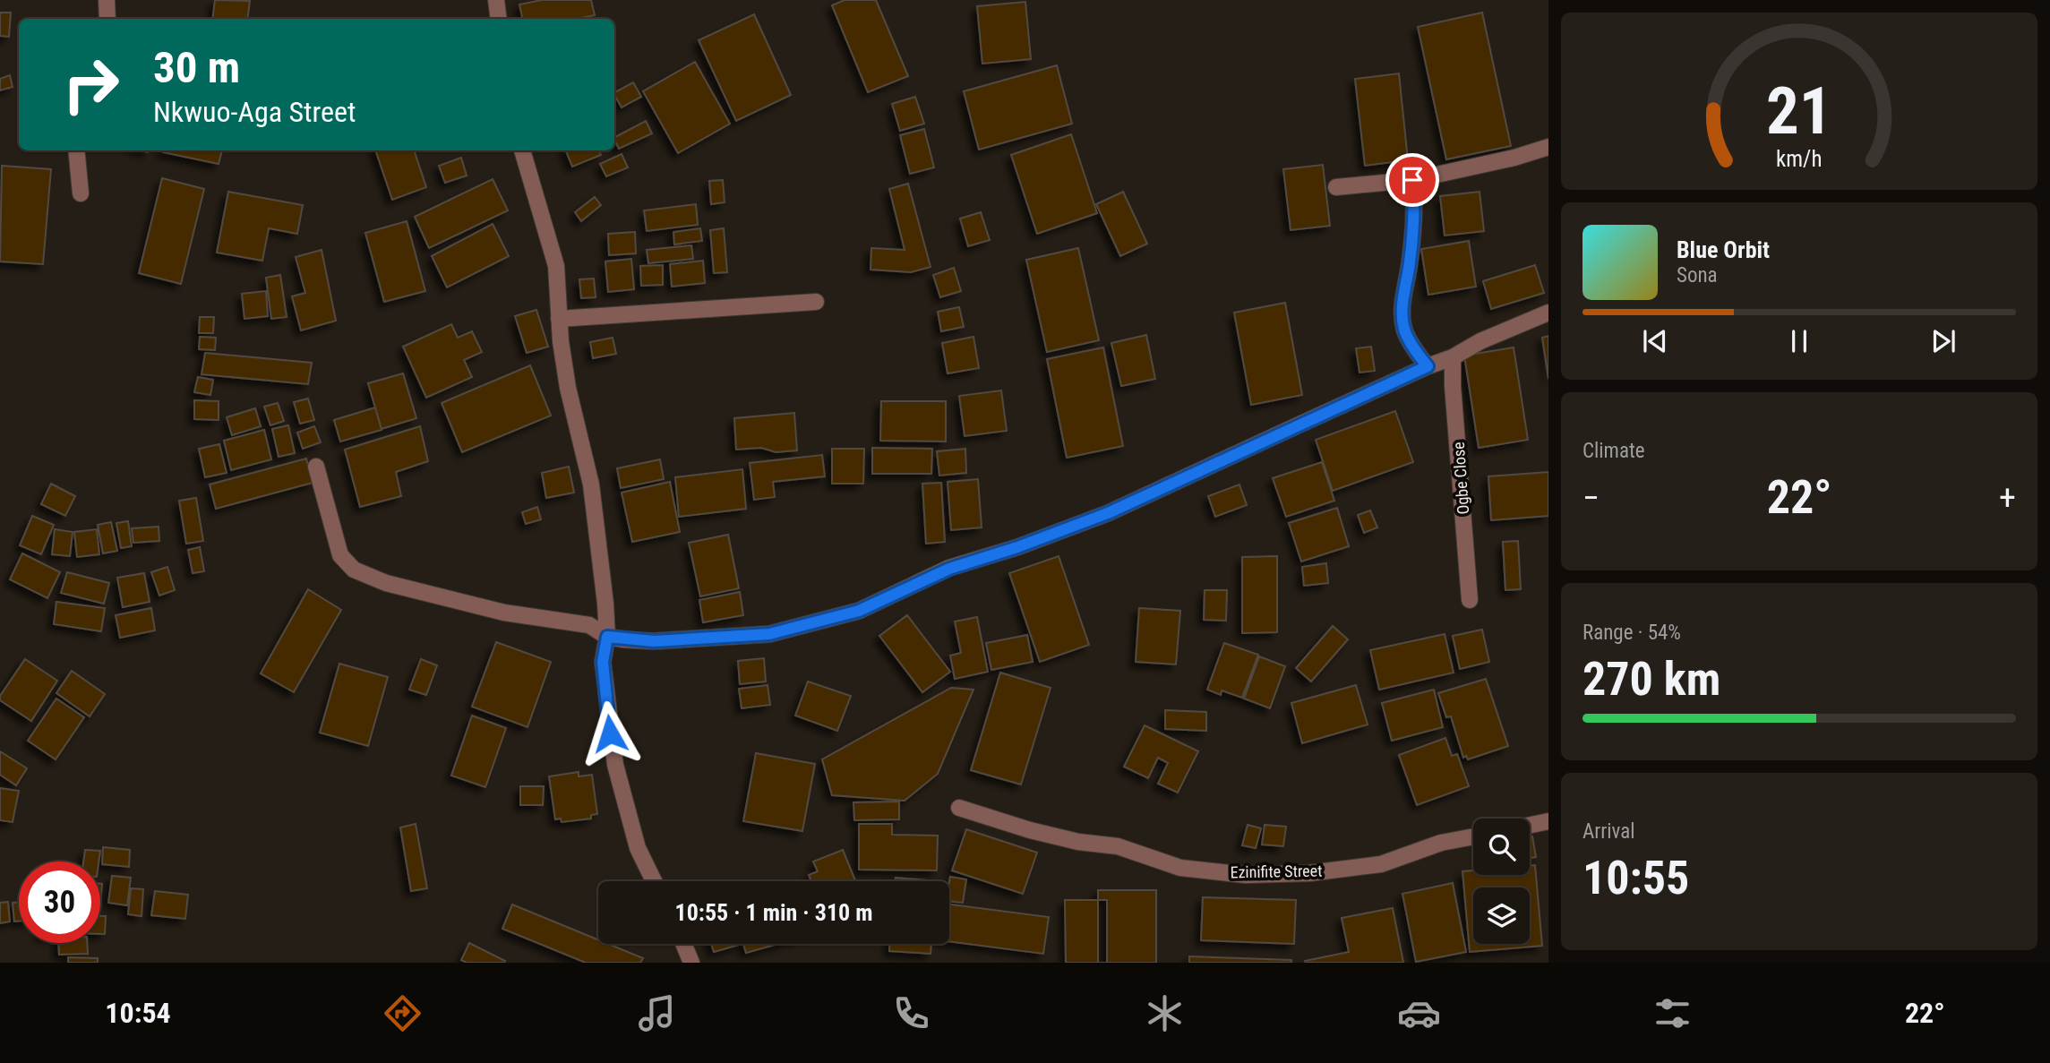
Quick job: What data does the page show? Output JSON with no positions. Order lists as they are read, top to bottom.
{
  "streets": {
    "street": ["Ogbe Close", "Ezinifite Street"]
  },
  "page": {
    "turn": ["30 m", "Nkwuo-Aga Street"],
    "song": ["Blue Orbit", "Sona"],
    "tile": [
      "Climate",
      ["Range · 54%", "270 km"],
      ["Arrival", "10:55"]
    ],
    "heat": ["−", "22°", "+"],
    "limit": "30",
    "trip": "10:55 · 1 min · 310 m",
    "tabs": ["10:54", "22°"],
    "gauge": ["21", "km/h"]
  }
}
